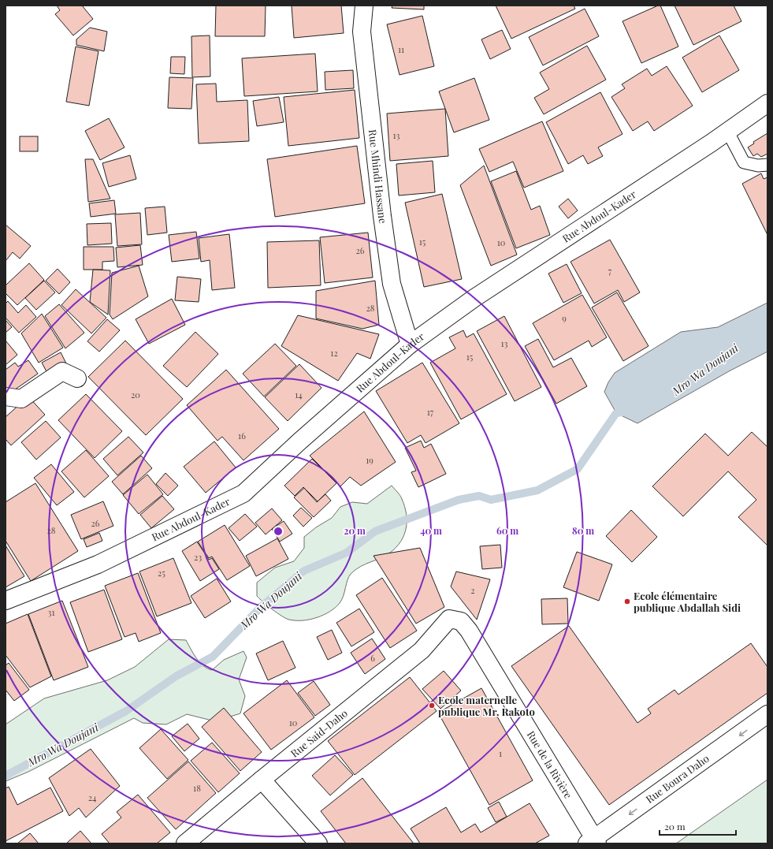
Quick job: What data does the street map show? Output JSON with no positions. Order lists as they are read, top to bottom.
{
  "streets": {
    "street": [
      "Rue Mhindi Hassane",
      "Rue Abdoul-Kader",
      "Rue Said-Daho",
      "Rue de la Rivière",
      "Rue Boura Daho"
    ]
  },
  "crossings": [
    ["Rue Mhindi Hassane", "Rue Abdoul-Kader"],
    ["Rue Said-Daho", "Rue de la Rivière"],
    ["Rue de la Rivière", "Rue Boura Daho"]
  ],
  "one_way": ["Rue Boura Daho"],
  "water": ["Mro Wa Doujani"],
  "places": ["Ecole élémentaire publique Abdallah Sidi", "Ecole maternelle publique Mr. Rakoto"],
  "house_numbers": [
    "11",
    "13",
    "15",
    "10",
    "26",
    "7",
    "28",
    "9",
    "13",
    "12",
    "15",
    "20",
    "14",
    "17",
    "16",
    "19",
    "26",
    "28",
    "23",
    "25",
    "2",
    "31",
    "6",
    "10",
    "1",
    "18",
    "24"
  ],
  "scale_bar": "20 m",
  "rings": [
    "20 m",
    "40 m",
    "60 m",
    "80 m"
  ]
}
